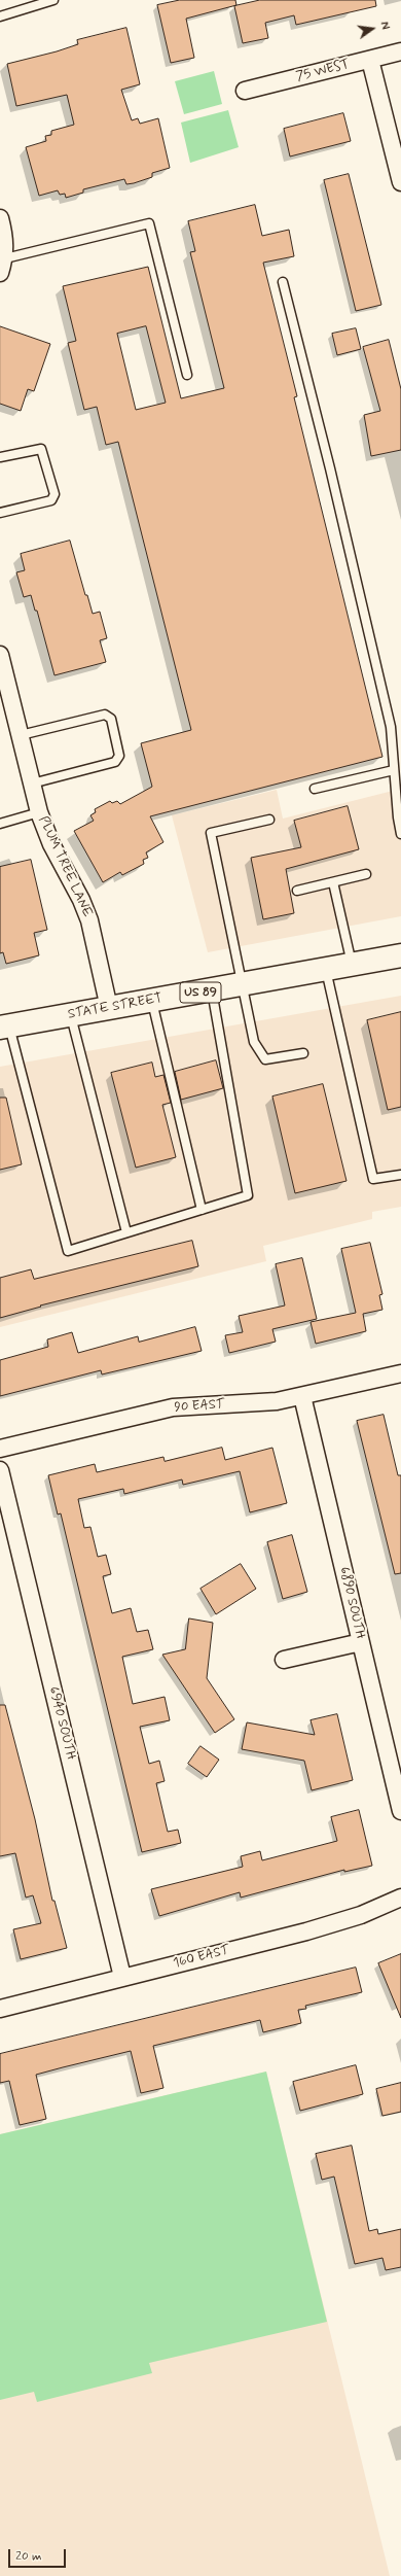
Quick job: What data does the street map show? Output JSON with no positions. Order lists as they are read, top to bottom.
{
  "streets": {
    "main road": ["US 89", "STATE STREET"],
    "street": [
      "75 WEST",
      "PLUM TREE LANE",
      "90 EAST",
      "6890 SOUTH",
      "6940 SOUTH",
      "160 EAST"
    ]
  },
  "crossings": [
    ["PLUM TREE LANE", "STATE STREET"],
    ["90 EAST", "6890 SOUTH"],
    ["6940 SOUTH", "160 EAST"]
  ],
  "scale_bar": "20 m",
  "north": "right"
}
